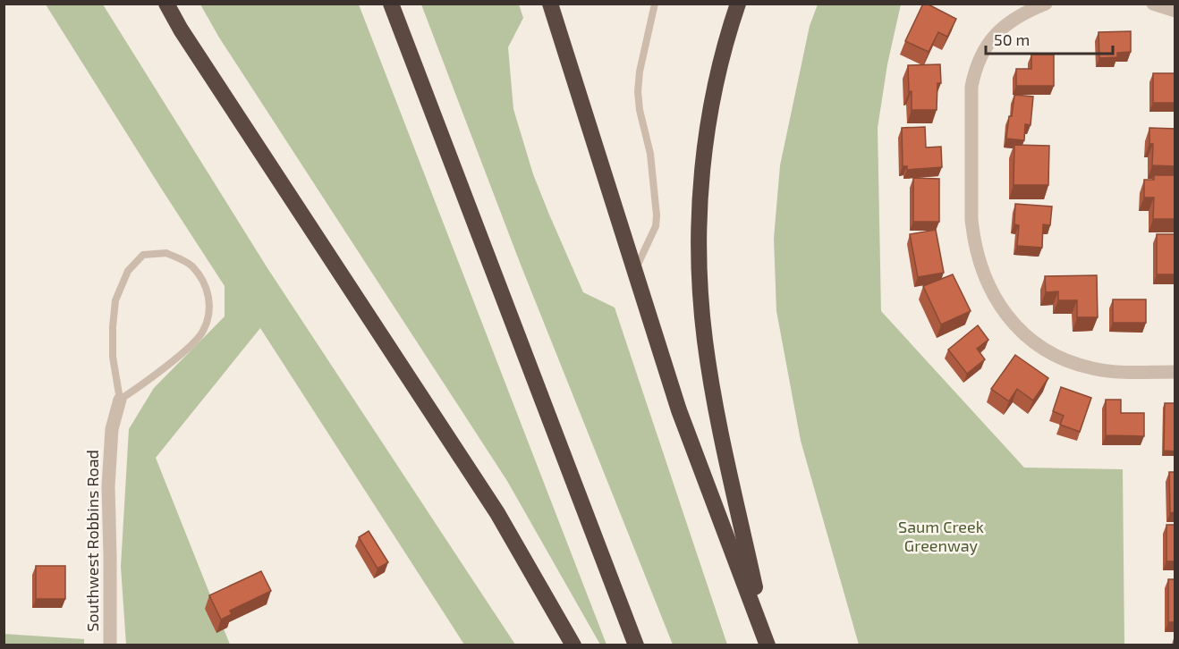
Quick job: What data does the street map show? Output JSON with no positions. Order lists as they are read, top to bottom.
{
  "streets": {
    "street": ["Southwest Robbins Road"]
  },
  "parks": ["Saum Creek Greenway"],
  "scale_bar": "50 m"
}
